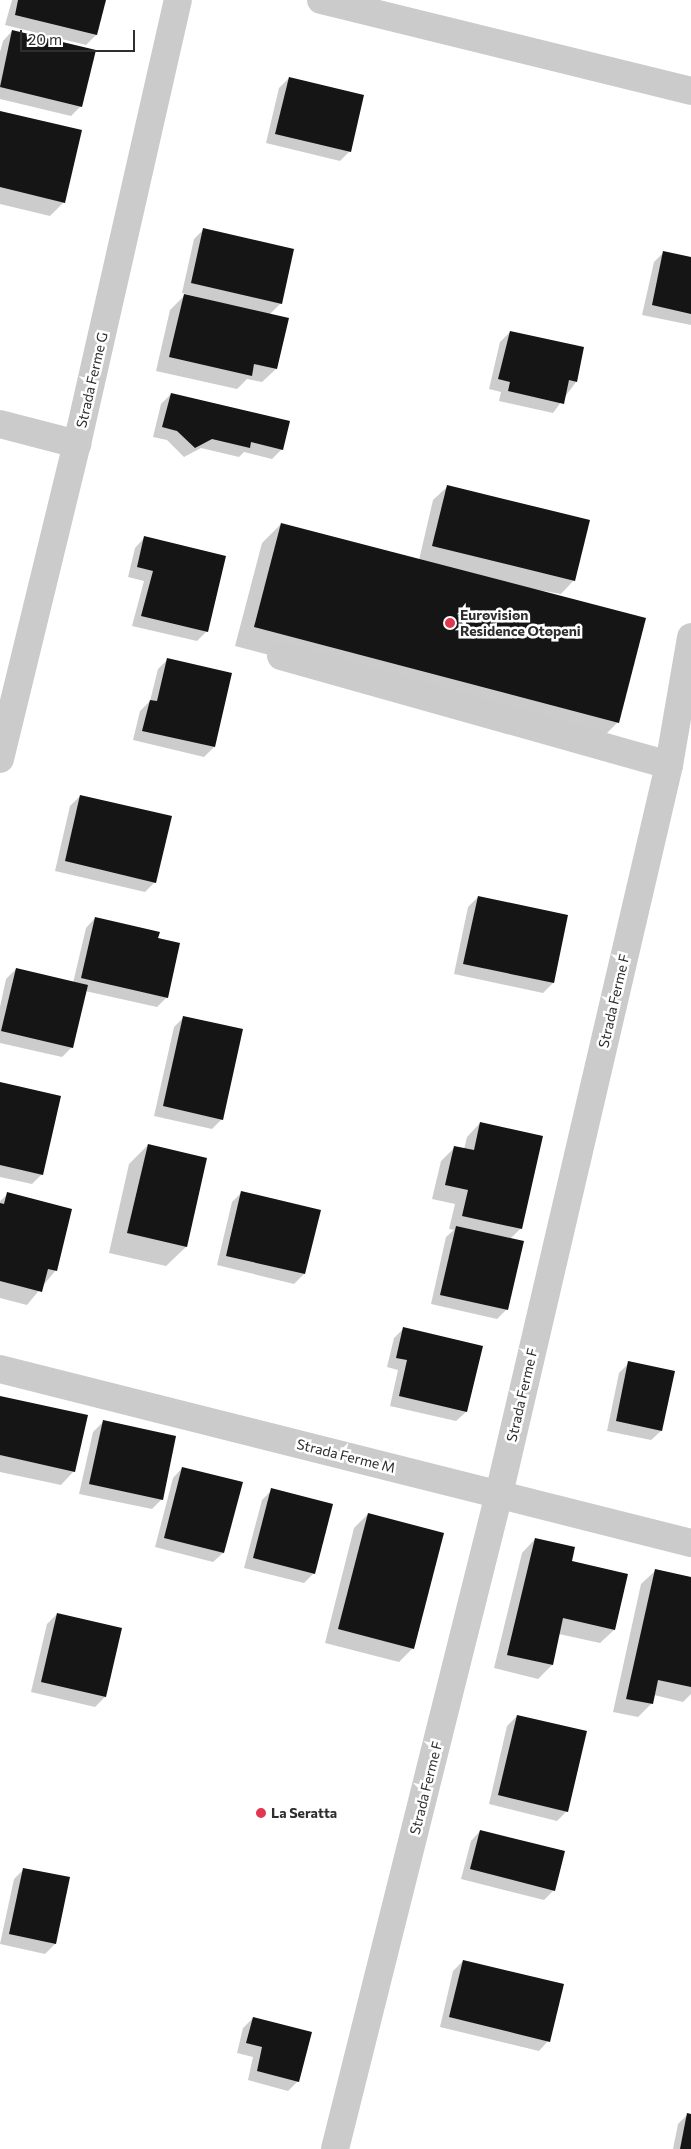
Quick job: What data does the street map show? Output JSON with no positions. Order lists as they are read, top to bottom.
{
  "streets": {
    "street": ["Strada Ferme G", "Strada Ferme F", "Strada Ferme M"]
  },
  "crossings": [
    ["Strada Ferme F", "Strada Ferme M"]
  ],
  "places": ["Eurovision Residence Otopeni", "La Seratta"],
  "scale_bar": "20 m"
}
